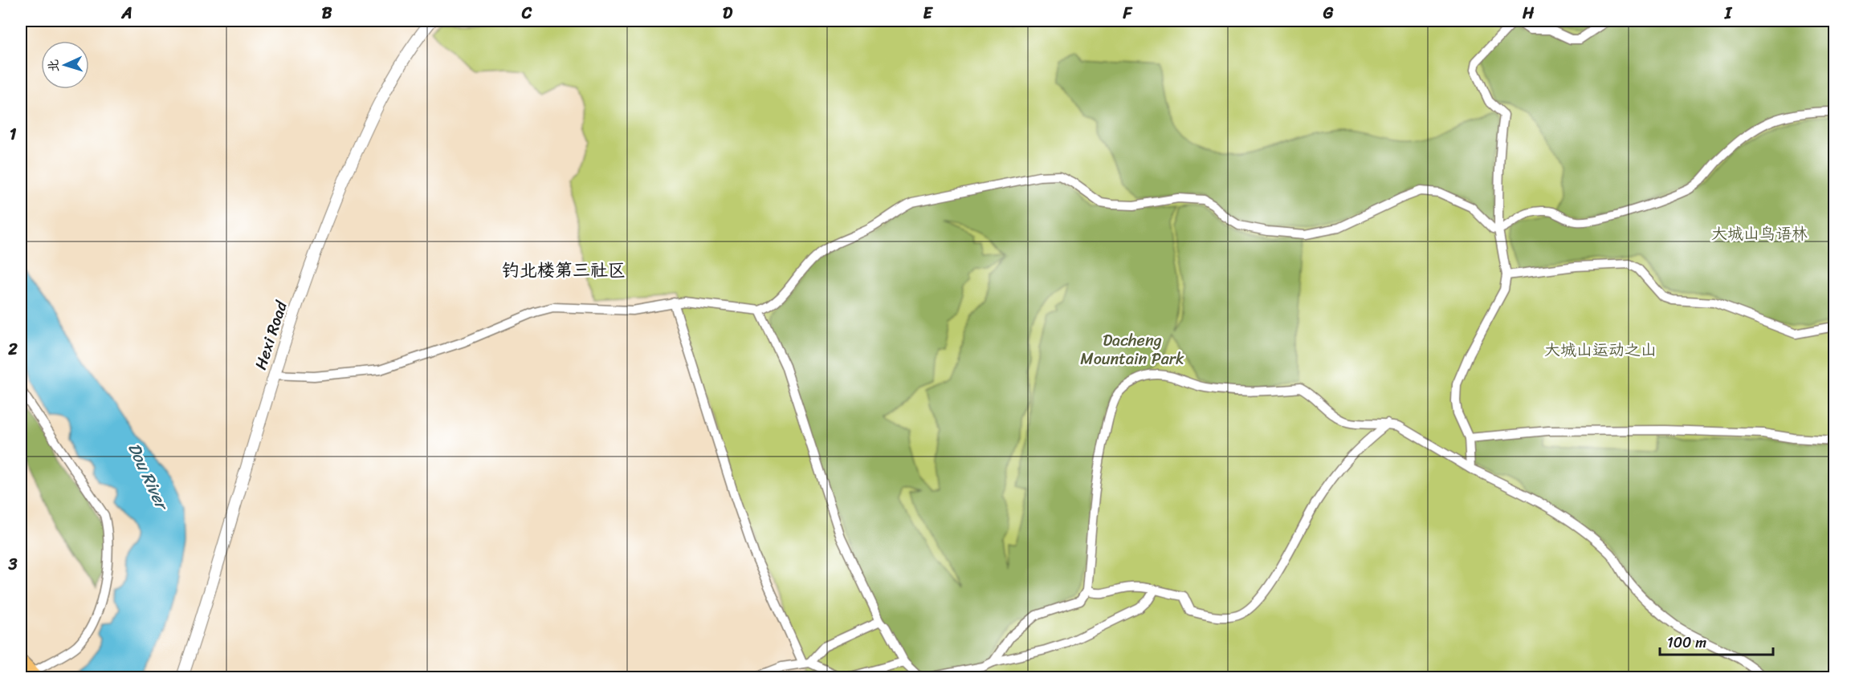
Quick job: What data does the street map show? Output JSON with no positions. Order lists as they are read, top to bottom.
{
  "streets": {
    "street": ["Hexi Road"]
  },
  "districts": ["钓北楼第三社区"],
  "water": ["Dou River"],
  "parks": ["大城山鸟语林", "Dacheng Mountain Park", "大城山运动之山"],
  "scale_bar": "100 m",
  "north": "left",
  "grid": {
    "columns": [
      "A",
      "B",
      "C",
      "D",
      "E",
      "F",
      "G",
      "H",
      "I"
    ],
    "rows": ["1", "2", "3"]
  }
}
